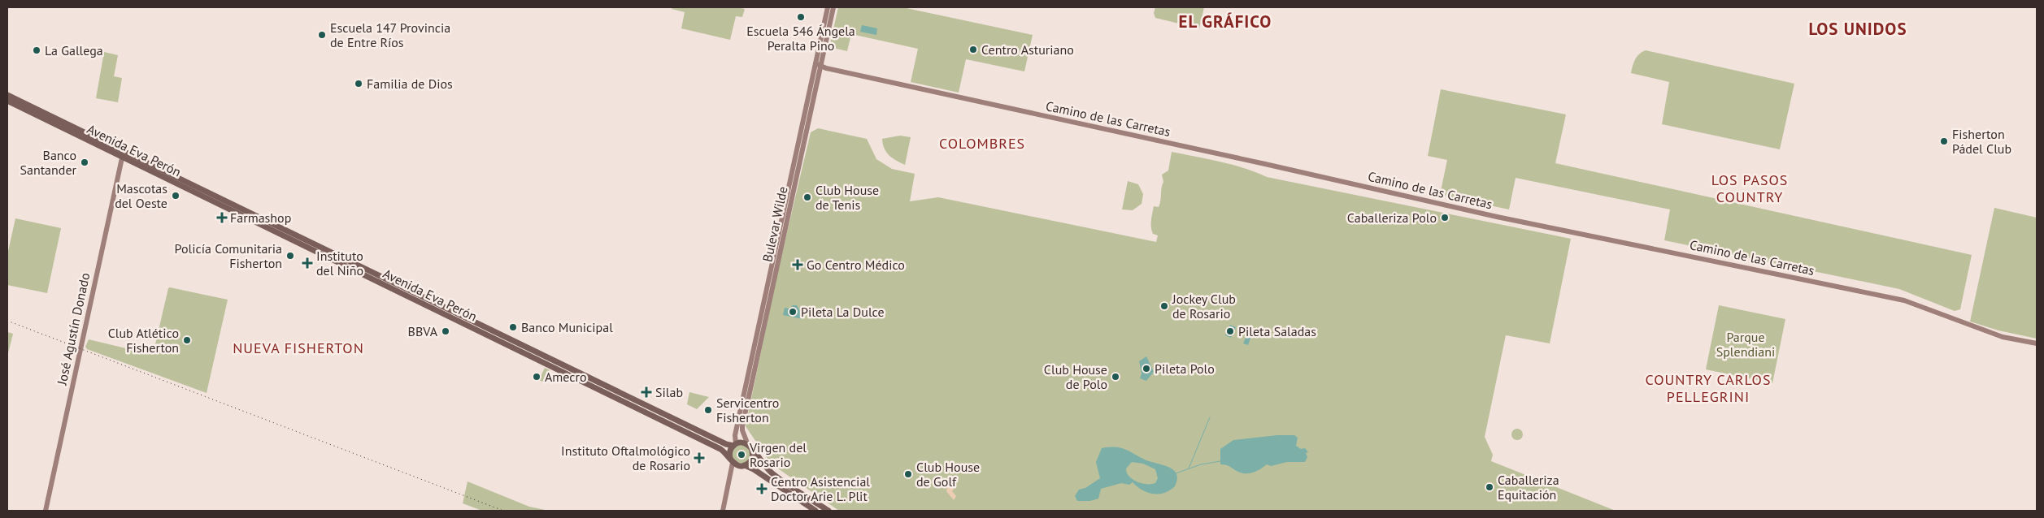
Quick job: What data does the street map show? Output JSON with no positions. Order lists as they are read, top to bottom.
{
  "streets": {
    "main road": ["Avenida Eva Perón"],
    "street": ["Camino de las Carretas", "Bulevar Wilde", "José Agustín Donado"]
  },
  "crossings": [
    ["Camino de las Carretas", "Bulevar Wilde"],
    ["Avenida Eva Perón", "Bulevar Wilde"],
    ["Avenida Eva Perón", "José Agustín Donado"]
  ],
  "districts": [
    "EL GRÁFICO",
    "LOS UNIDOS",
    "COLOMBRES",
    "LOS PASOS COUNTRY",
    "NUEVA FISHERTON",
    "COUNTRY CARLOS PELLEGRINI"
  ],
  "parks": ["Parque Splendiani"],
  "places": {
    "other": [
      "Escuela 546 Ángela Peralta Pino",
      "Escuela 147 Provincia de Entre Ríos",
      "Centro Asturiano",
      "La Gallega",
      "Familia de Dios",
      "Fisherton Pádel Club",
      "Banco Santander",
      "Mascotas del Oeste",
      "Club House de Tenis",
      "Caballeriza Polo",
      "Policía Comunitaria Fisherton",
      "Jockey Club de Rosario",
      "Pileta La Dulce",
      "Banco Municipal",
      "BBVA",
      "Pileta Saladas",
      "Club Atlético Fisherton",
      "Pileta Polo",
      "Amecro",
      "Club House de Polo",
      "Servicentro Fisherton",
      "Virgen del Rosario",
      "Club House de Golf",
      "Caballeriza Equitación"
    ],
    "health": [
      "Farmashop",
      "Instituto del Niño",
      "Go Centro Médico",
      "Silab",
      "Instituto Oftalmológico de Rosario",
      "Centro Asistencial Doctor Arie L. Plit"
    ]
  }
}
